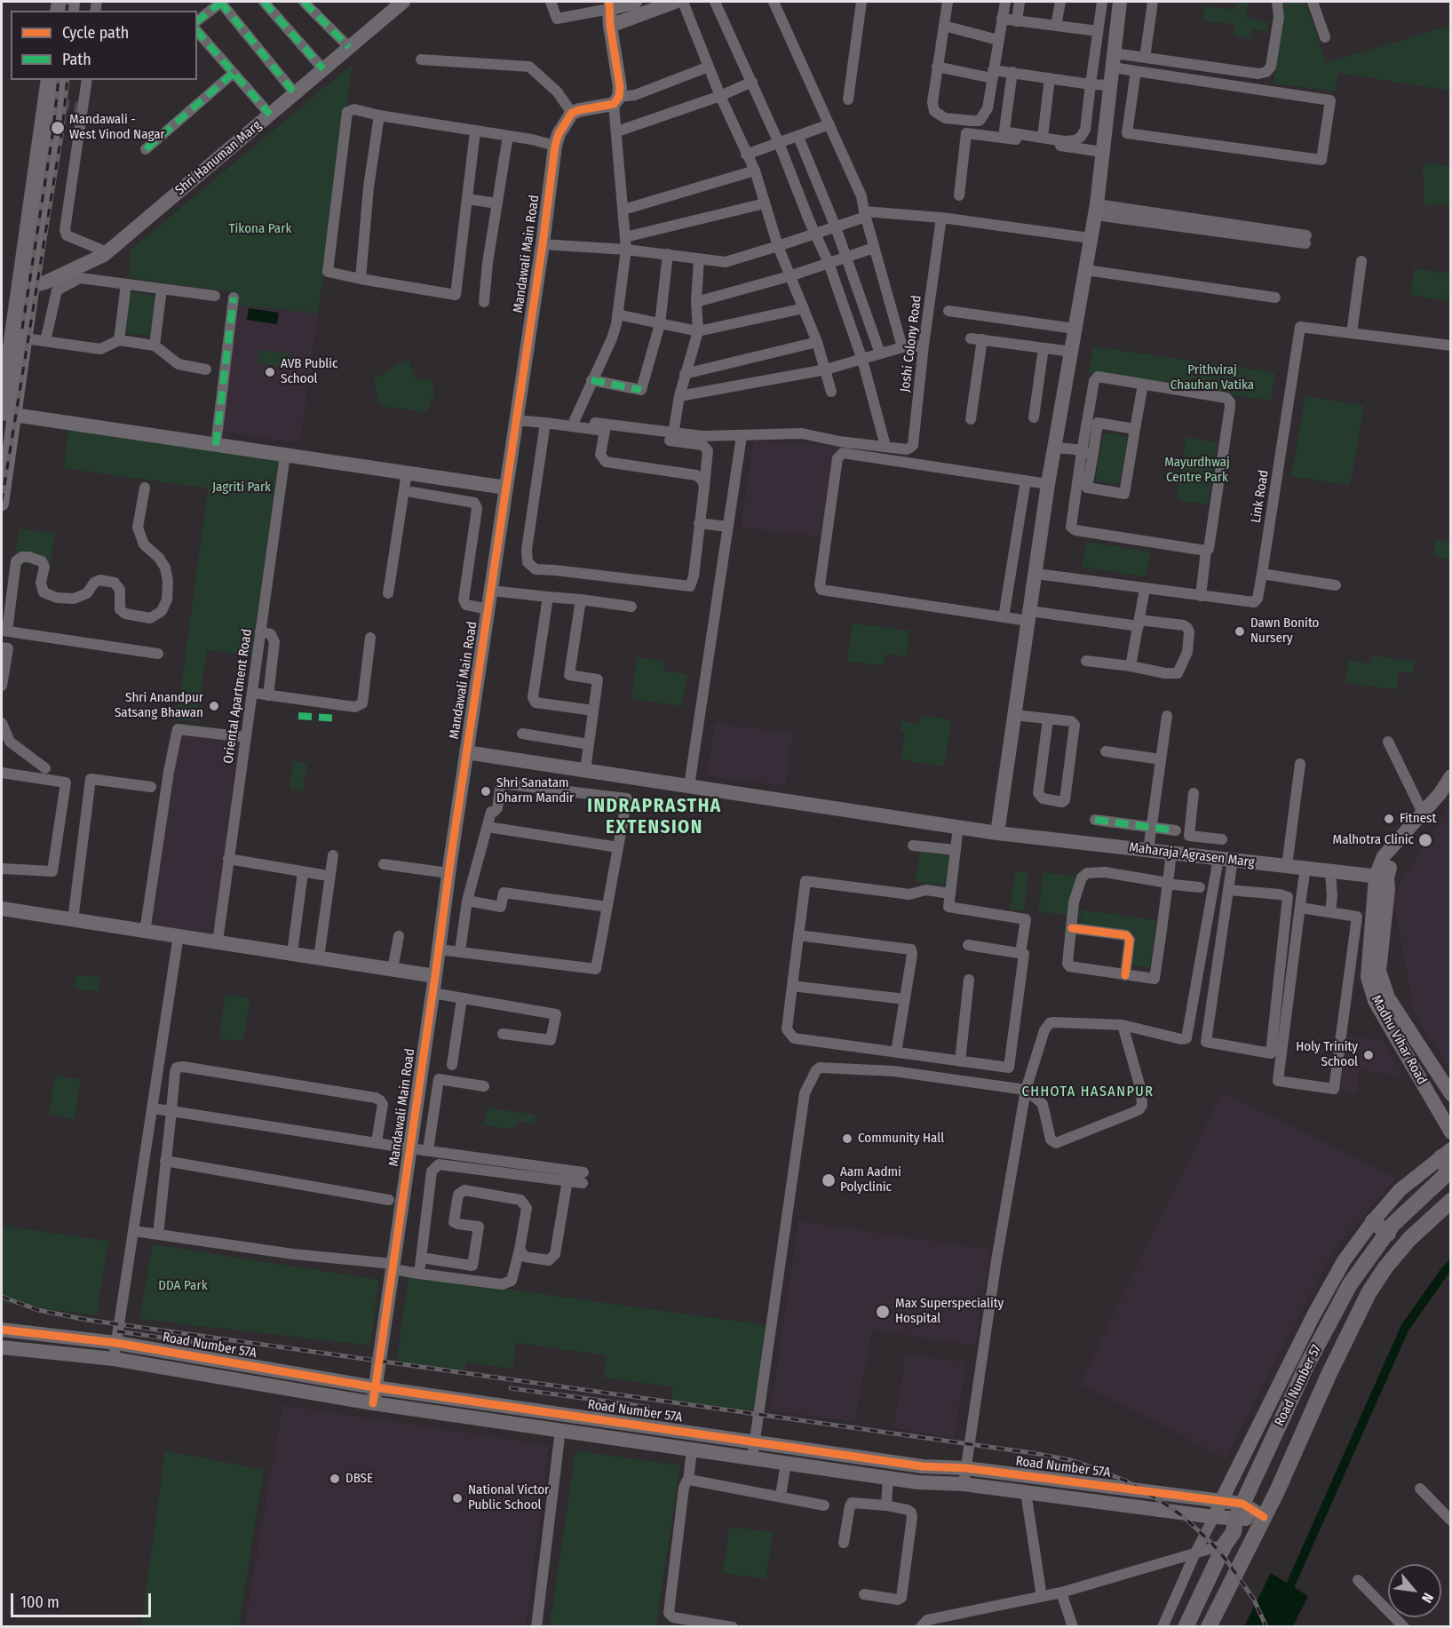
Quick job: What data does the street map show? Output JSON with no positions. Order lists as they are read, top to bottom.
{
  "streets": {
    "main road": ["Road Number 57"],
    "street": [
      "Shri Hanuman Marg",
      "Mandawali Main Road",
      "Joshi Colony Road",
      "Link Road",
      "Oriental Apartment Road",
      "Maharaja Agrasen Marg",
      "Madhu Vihar Road",
      "Road Number 57A"
    ]
  },
  "crossings": [
    ["Mandawali Main Road", "Joshi Colony Road"],
    ["Mandawali Main Road", "Maharaja Agrasen Marg"],
    ["Mandawali Main Road", "Road Number 57A"],
    ["Maharaja Agrasen Marg", "Madhu Vihar Road"],
    ["Road Number 57A", "Road Number 57"]
  ],
  "districts": ["INDRAPRASTHA EXTENSION", "CHHOTA HASANPUR"],
  "parks": [
    "Tikona Park",
    "Prithviraj Chauhan Vatika",
    "Mayurdhwaj Centre Park",
    "Jagriti Park",
    "DDA Park"
  ],
  "places": [
    "Mandawali - West Vinod Nagar",
    "AVB Public School",
    "Dawn Bonito Nursery",
    "Shri Anandpur Satsang Bhawan",
    "Shri Sanatam Dharm Mandir",
    "Fitnest",
    "Malhotra Clinic",
    "Holy Trinity School",
    "Community Hall",
    "Aam Aadmi Polyclinic",
    "Max Superspeciality Hospital",
    "DBSE",
    "National Victor Public School"
  ],
  "legend": ["Cycle path", "Path"],
  "scale_bar": "100 m",
  "north": "bottom right"
}
